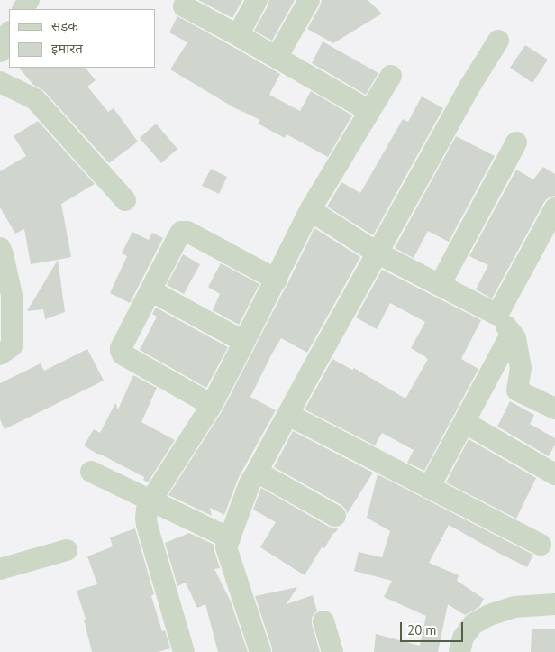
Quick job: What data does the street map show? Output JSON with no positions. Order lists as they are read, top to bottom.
{
  "legend": ["सड़क", "इमारत"],
  "scale_bar": "20 m"
}
